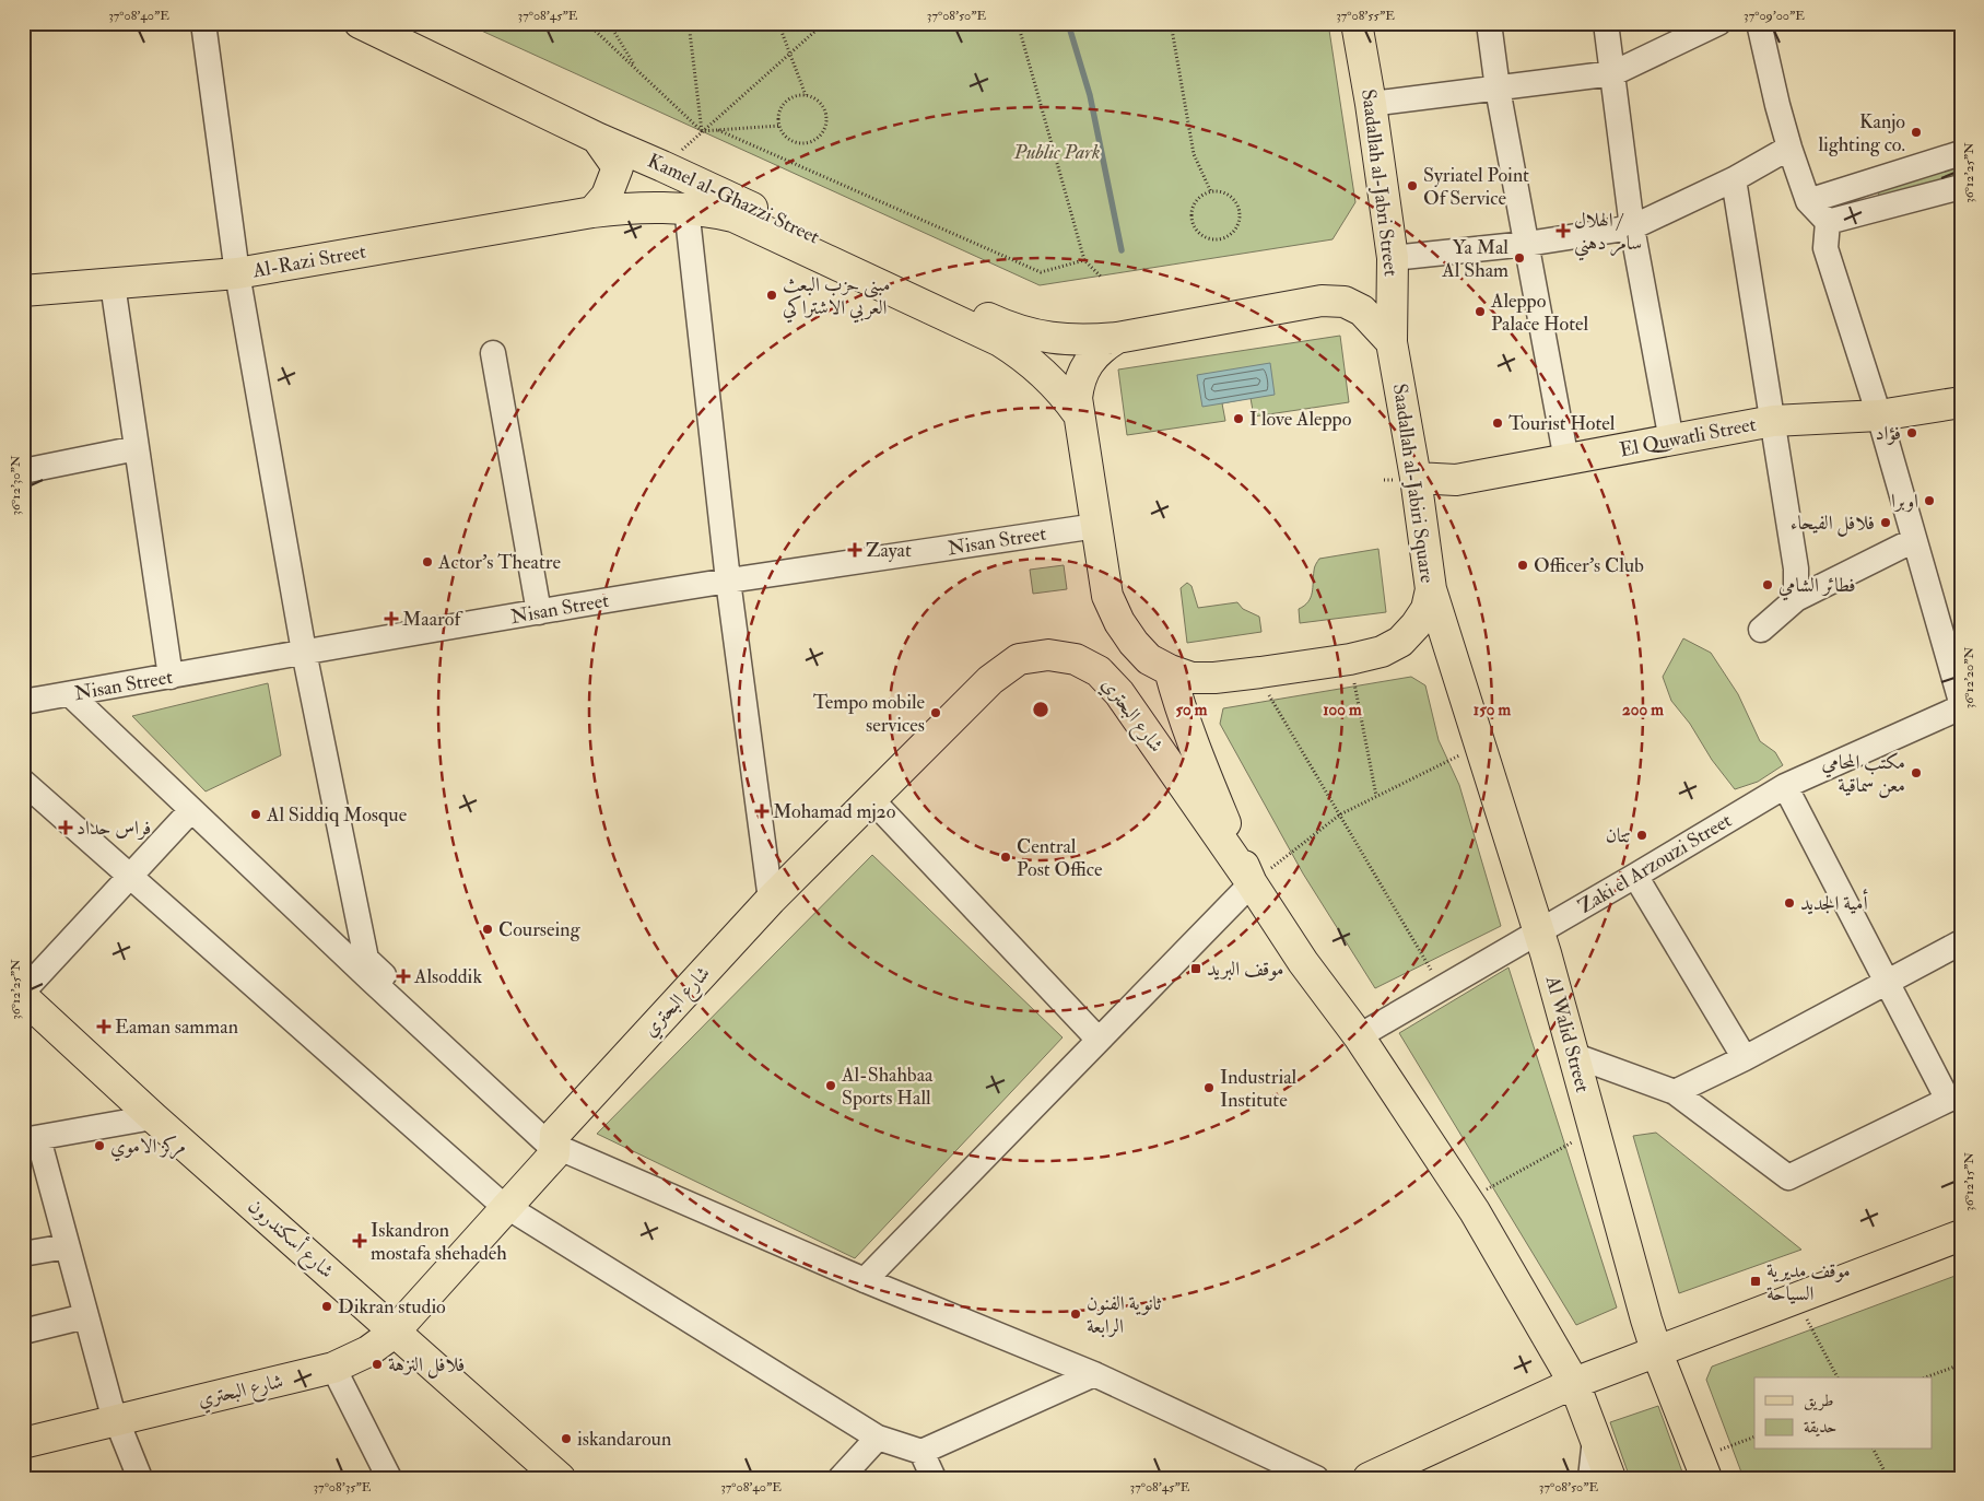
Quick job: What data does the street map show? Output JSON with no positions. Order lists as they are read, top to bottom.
{
  "streets": {
    "main road": [
      "Saadallah al-Jabri Street",
      "Kamel al-Ghazzi Street",
      "Al-Razi Street",
      "El Quwatli Street",
      "Saadallah al-Jabiri Square",
      "شارع البحتري",
      "Al Walid Street",
      "شارع أسكندرون"
    ],
    "street": ["Nisan Street", "Zaki el Arzouzi Street"]
  },
  "crossings": [
    ["Saadallah al-Jabri Street", "Saadallah al-Jabiri Square"],
    ["Kamel al-Ghazzi Street", "Al-Razi Street"],
    ["Kamel al-Ghazzi Street", "Saadallah al-Jabiri Square"],
    ["El Quwatli Street", "Saadallah al-Jabiri Square"],
    ["Saadallah al-Jabiri Square", "Nisan Street"],
    ["Saadallah al-Jabiri Square", "Al Walid Street"],
    ["شارع البحتري", "شارع أسكندرون"],
    ["Zaki el Arzouzi Street", "Al Walid Street"]
  ],
  "parks": ["Public Park"],
  "places": {
    "other": [
      "Kanjo lighting co.",
      "Syriatel Point Of Service",
      "Ya Mal Al Sham",
      "مبنى حزب البعث العربي الاشتراكي",
      "Aleppo Palace Hotel",
      "I love Aleppo",
      "Tourist Hotel",
      "فؤاد",
      "اوبرا",
      "فلافل الفيحاء",
      "Actor's Theatre",
      "Officer's Club",
      "فطائر الشامي",
      "Tempo mobile services",
      "مكتب المحامي معن سماقية",
      "Al Siddiq Mosque",
      "تتان",
      "Central Post Office",
      "أمية الجديد",
      "Courseing",
      "Al-Shahbaa Sports Hall",
      "Industrial Institute",
      "مركز الاموي",
      "Dikran studio",
      "ثانوية الفنون الرابعة",
      "فلافل النزهة",
      "iskandaroun"
    ],
    "health": [
      "الهلال / سامر دهني",
      "Zayat",
      "Maarof",
      "Mohamad mj2o",
      "فراس حداد",
      "Alsoddik",
      "Eaman samman",
      "Iskandron mostafa shehadeh"
    ],
    "transit": ["موقف البريد", "موقف مديرية السياحة"]
  },
  "legend": ["طريق", "حديقة"],
  "coordinates": [
    "37°08'40\"E",
    "37°08'45\"E",
    "37°08'50\"E",
    "37°08'55\"E",
    "37°09'00\"E",
    "36°12'25\"N",
    "36°12'30\"N",
    "36°12'20\"N",
    "36°12'15\"N",
    "37°08'35\"E"
  ],
  "rings": [
    "50 m",
    "100 m",
    "150 m",
    "200 m"
  ]
}
